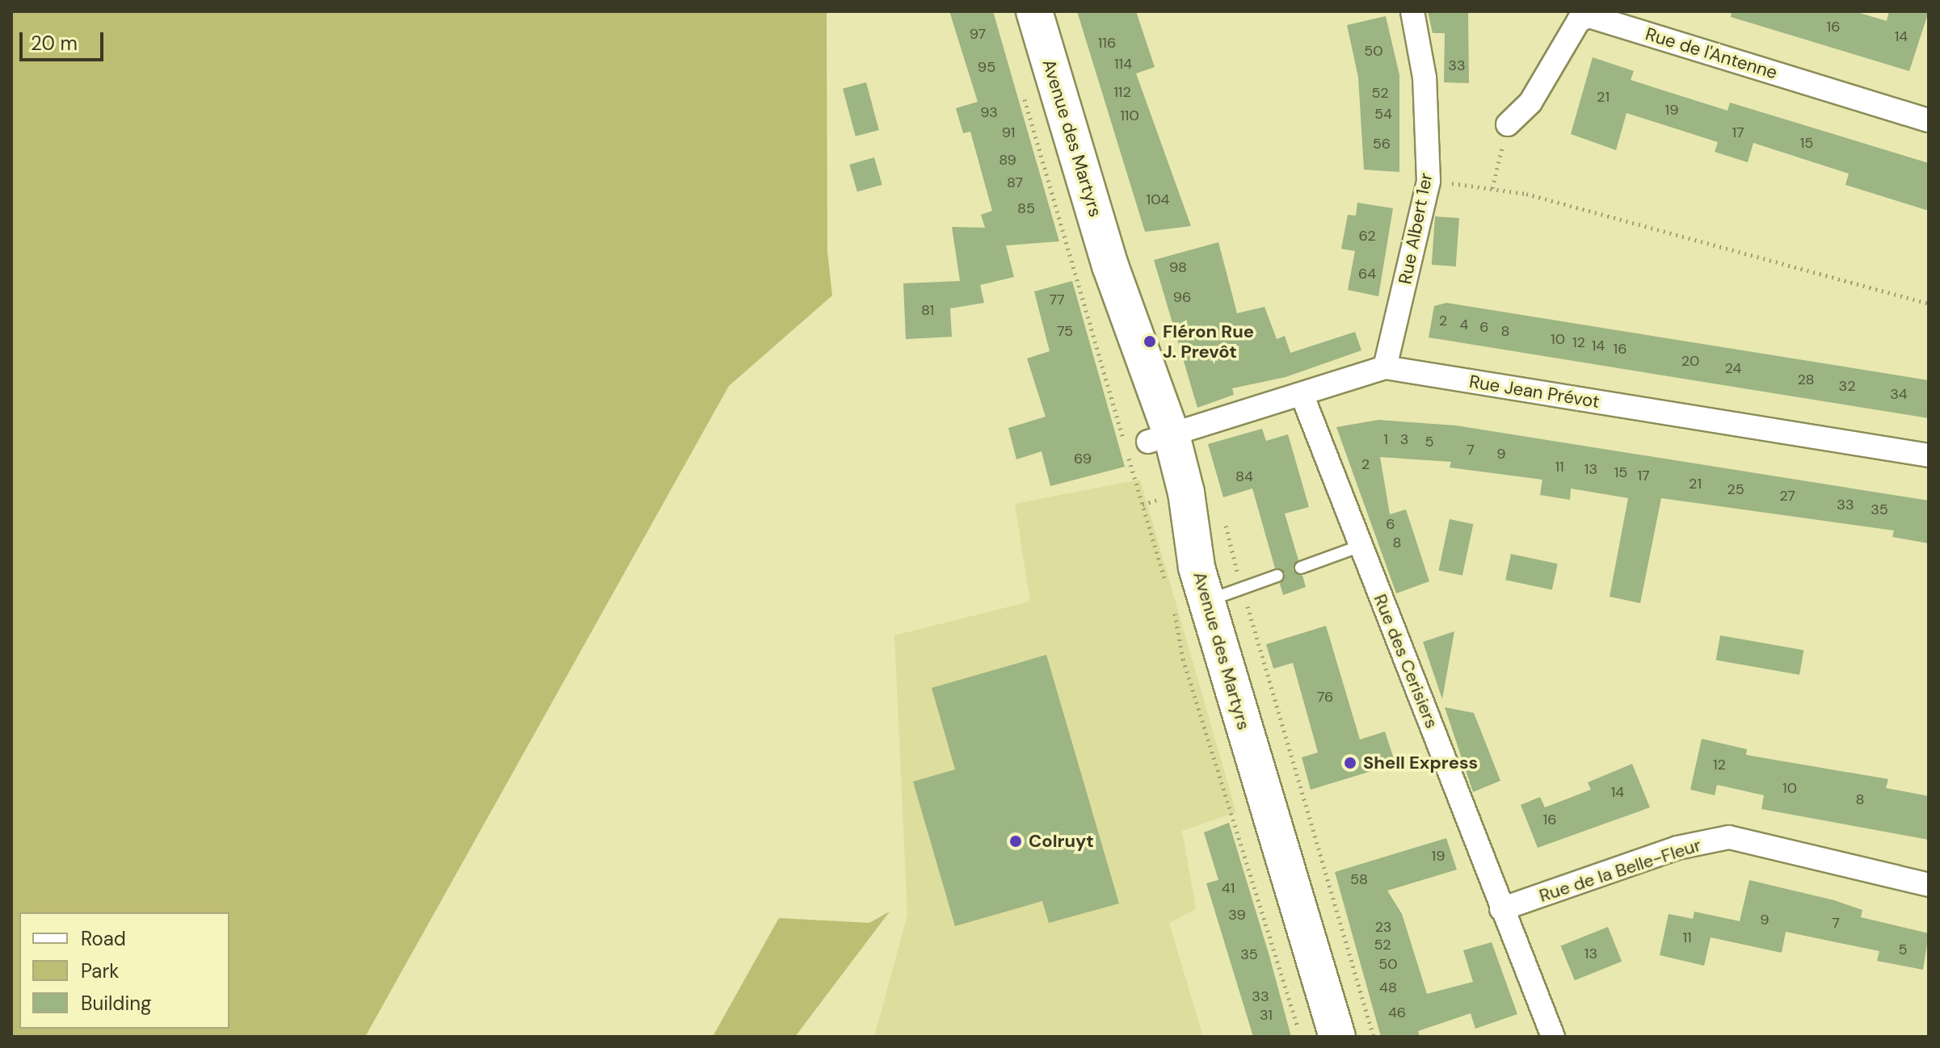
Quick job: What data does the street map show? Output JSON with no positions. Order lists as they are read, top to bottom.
{
  "streets": {
    "main road": ["Avenue des Martyrs"],
    "street": [
      "Rue de l'Antenne",
      "Rue Albert 1er",
      "Rue Jean Prévot",
      "Rue des Cerisiers",
      "Rue de la Belle-Fleur"
    ]
  },
  "crossings": [
    ["Avenue des Martyrs", "Rue Jean Prévot"],
    ["Rue Albert 1er", "Rue Jean Prévot"],
    ["Rue Jean Prévot", "Rue des Cerisiers"],
    ["Rue des Cerisiers", "Rue de la Belle-Fleur"]
  ],
  "places": ["Fléron Rue J. Prevôt", "Shell Express", "Colruyt"],
  "house_numbers": [
    "16",
    "97",
    "14",
    "116",
    "50",
    "114",
    "33",
    "95",
    "112",
    "52",
    "21",
    "19",
    "93",
    "54",
    "110",
    "91",
    "17",
    "15",
    "56",
    "89",
    "87",
    "104",
    "85",
    "62",
    "98",
    "64",
    "96",
    "77",
    "81",
    "2",
    "4",
    "6",
    "75",
    "8",
    "10",
    "12",
    "14",
    "16",
    "20",
    "24",
    "28",
    "32",
    "34",
    "1",
    "3",
    "5",
    "7",
    "9",
    "69",
    "2",
    "11",
    "13",
    "15",
    "17",
    "84",
    "21",
    "25",
    "27",
    "33",
    "35",
    "6",
    "8",
    "76",
    "12",
    "10",
    "14",
    "8",
    "16",
    "19",
    "58",
    "41",
    "39",
    "9",
    "7",
    "23",
    "11",
    "52",
    "5",
    "13",
    "35",
    "50",
    "48",
    "33",
    "46",
    "31"
  ],
  "legend": ["Road", "Park", "Building"],
  "scale_bar": "20 m"
}
